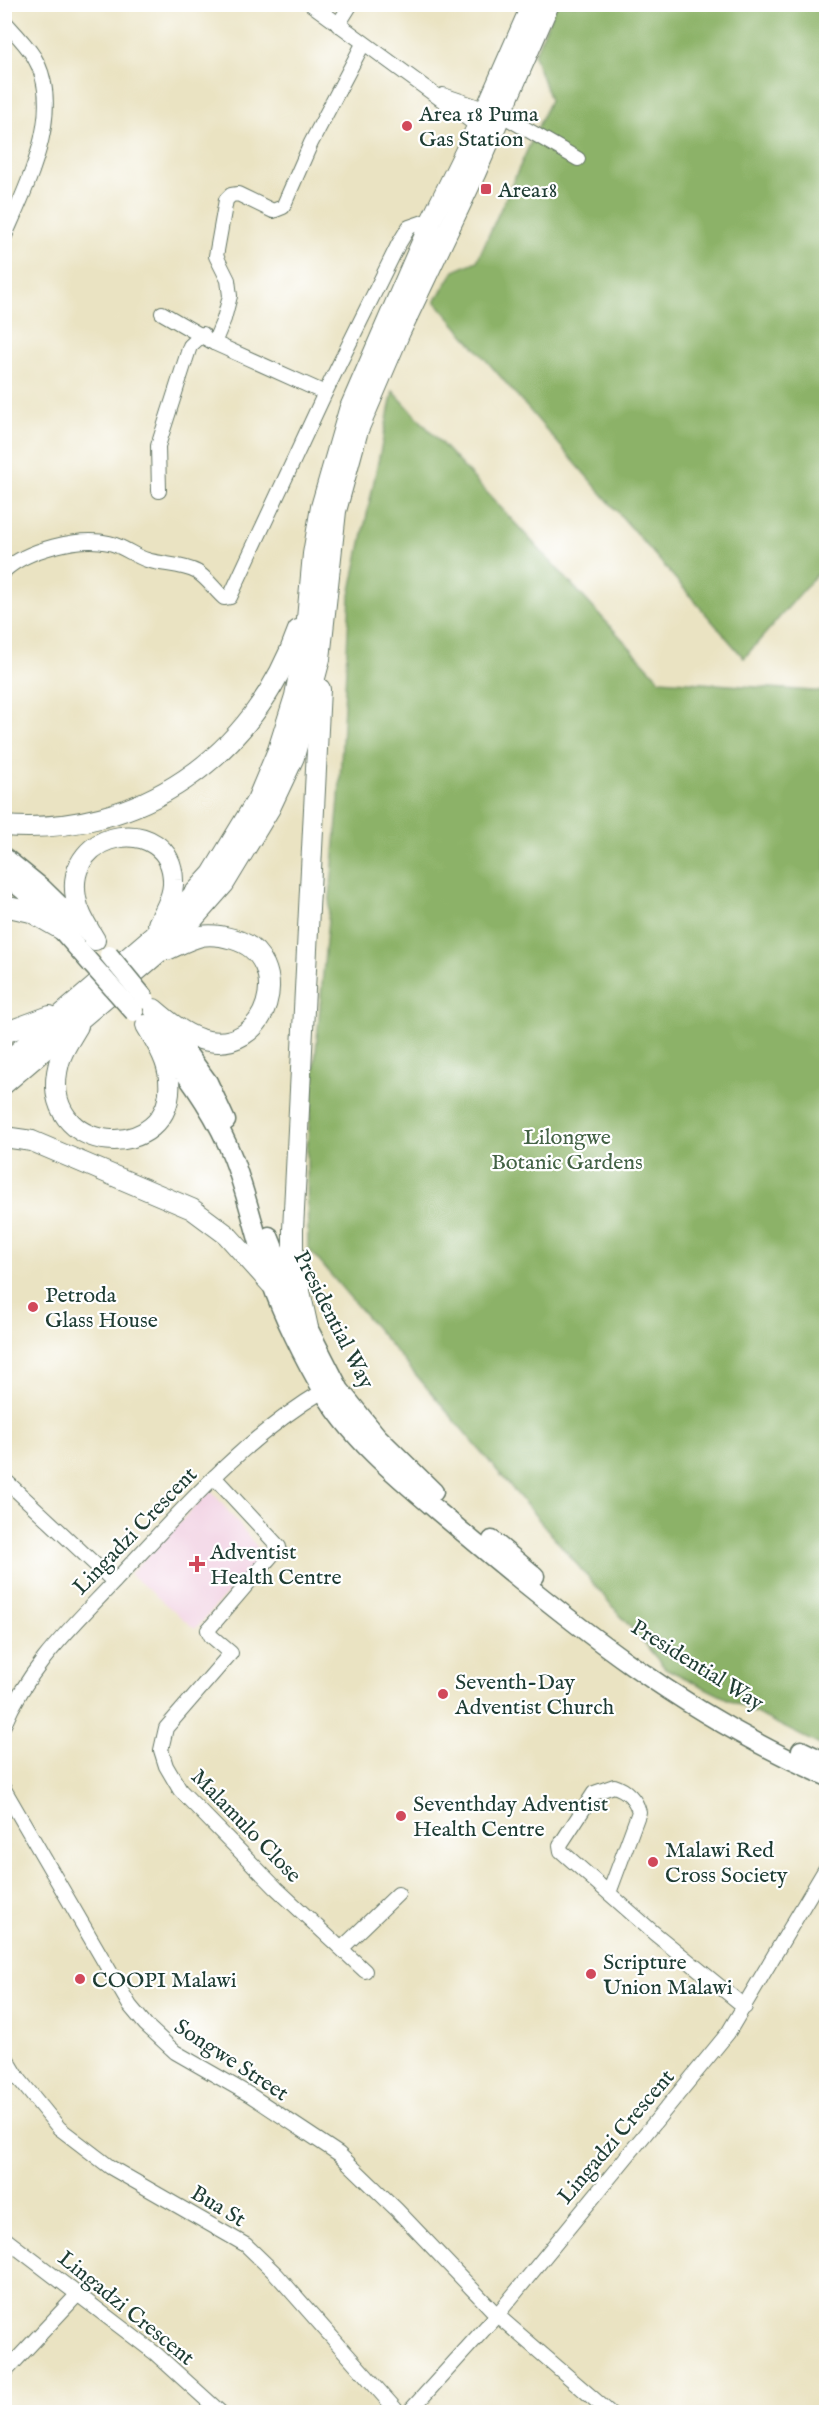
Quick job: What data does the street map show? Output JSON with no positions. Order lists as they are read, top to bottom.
{
  "streets": {
    "main road": ["Presidential Way"],
    "street": [
      "Lingadzi Crescent",
      "Malamulo Close",
      "Songwe Street",
      "Bua St"
    ]
  },
  "crossings": [
    ["Presidential Way", "Lingadzi Crescent"],
    ["Lingadzi Crescent", "Malamulo Close"],
    ["Lingadzi Crescent", "Songwe Street"]
  ],
  "parks": ["Lilongwe Botanic Gardens"],
  "places": {
    "other": [
      "Area 18 Puma Gas Station",
      "Petroda Glass House",
      "Seventh-Day Adventist Church",
      "Seventhday Adventist Health Centre",
      "Malawi Red Cross Society",
      "Scripture Union Malawi",
      "COOPI Malawi"
    ],
    "transit": ["Area18"],
    "health": ["Adventist Health Centre"]
  }
}
